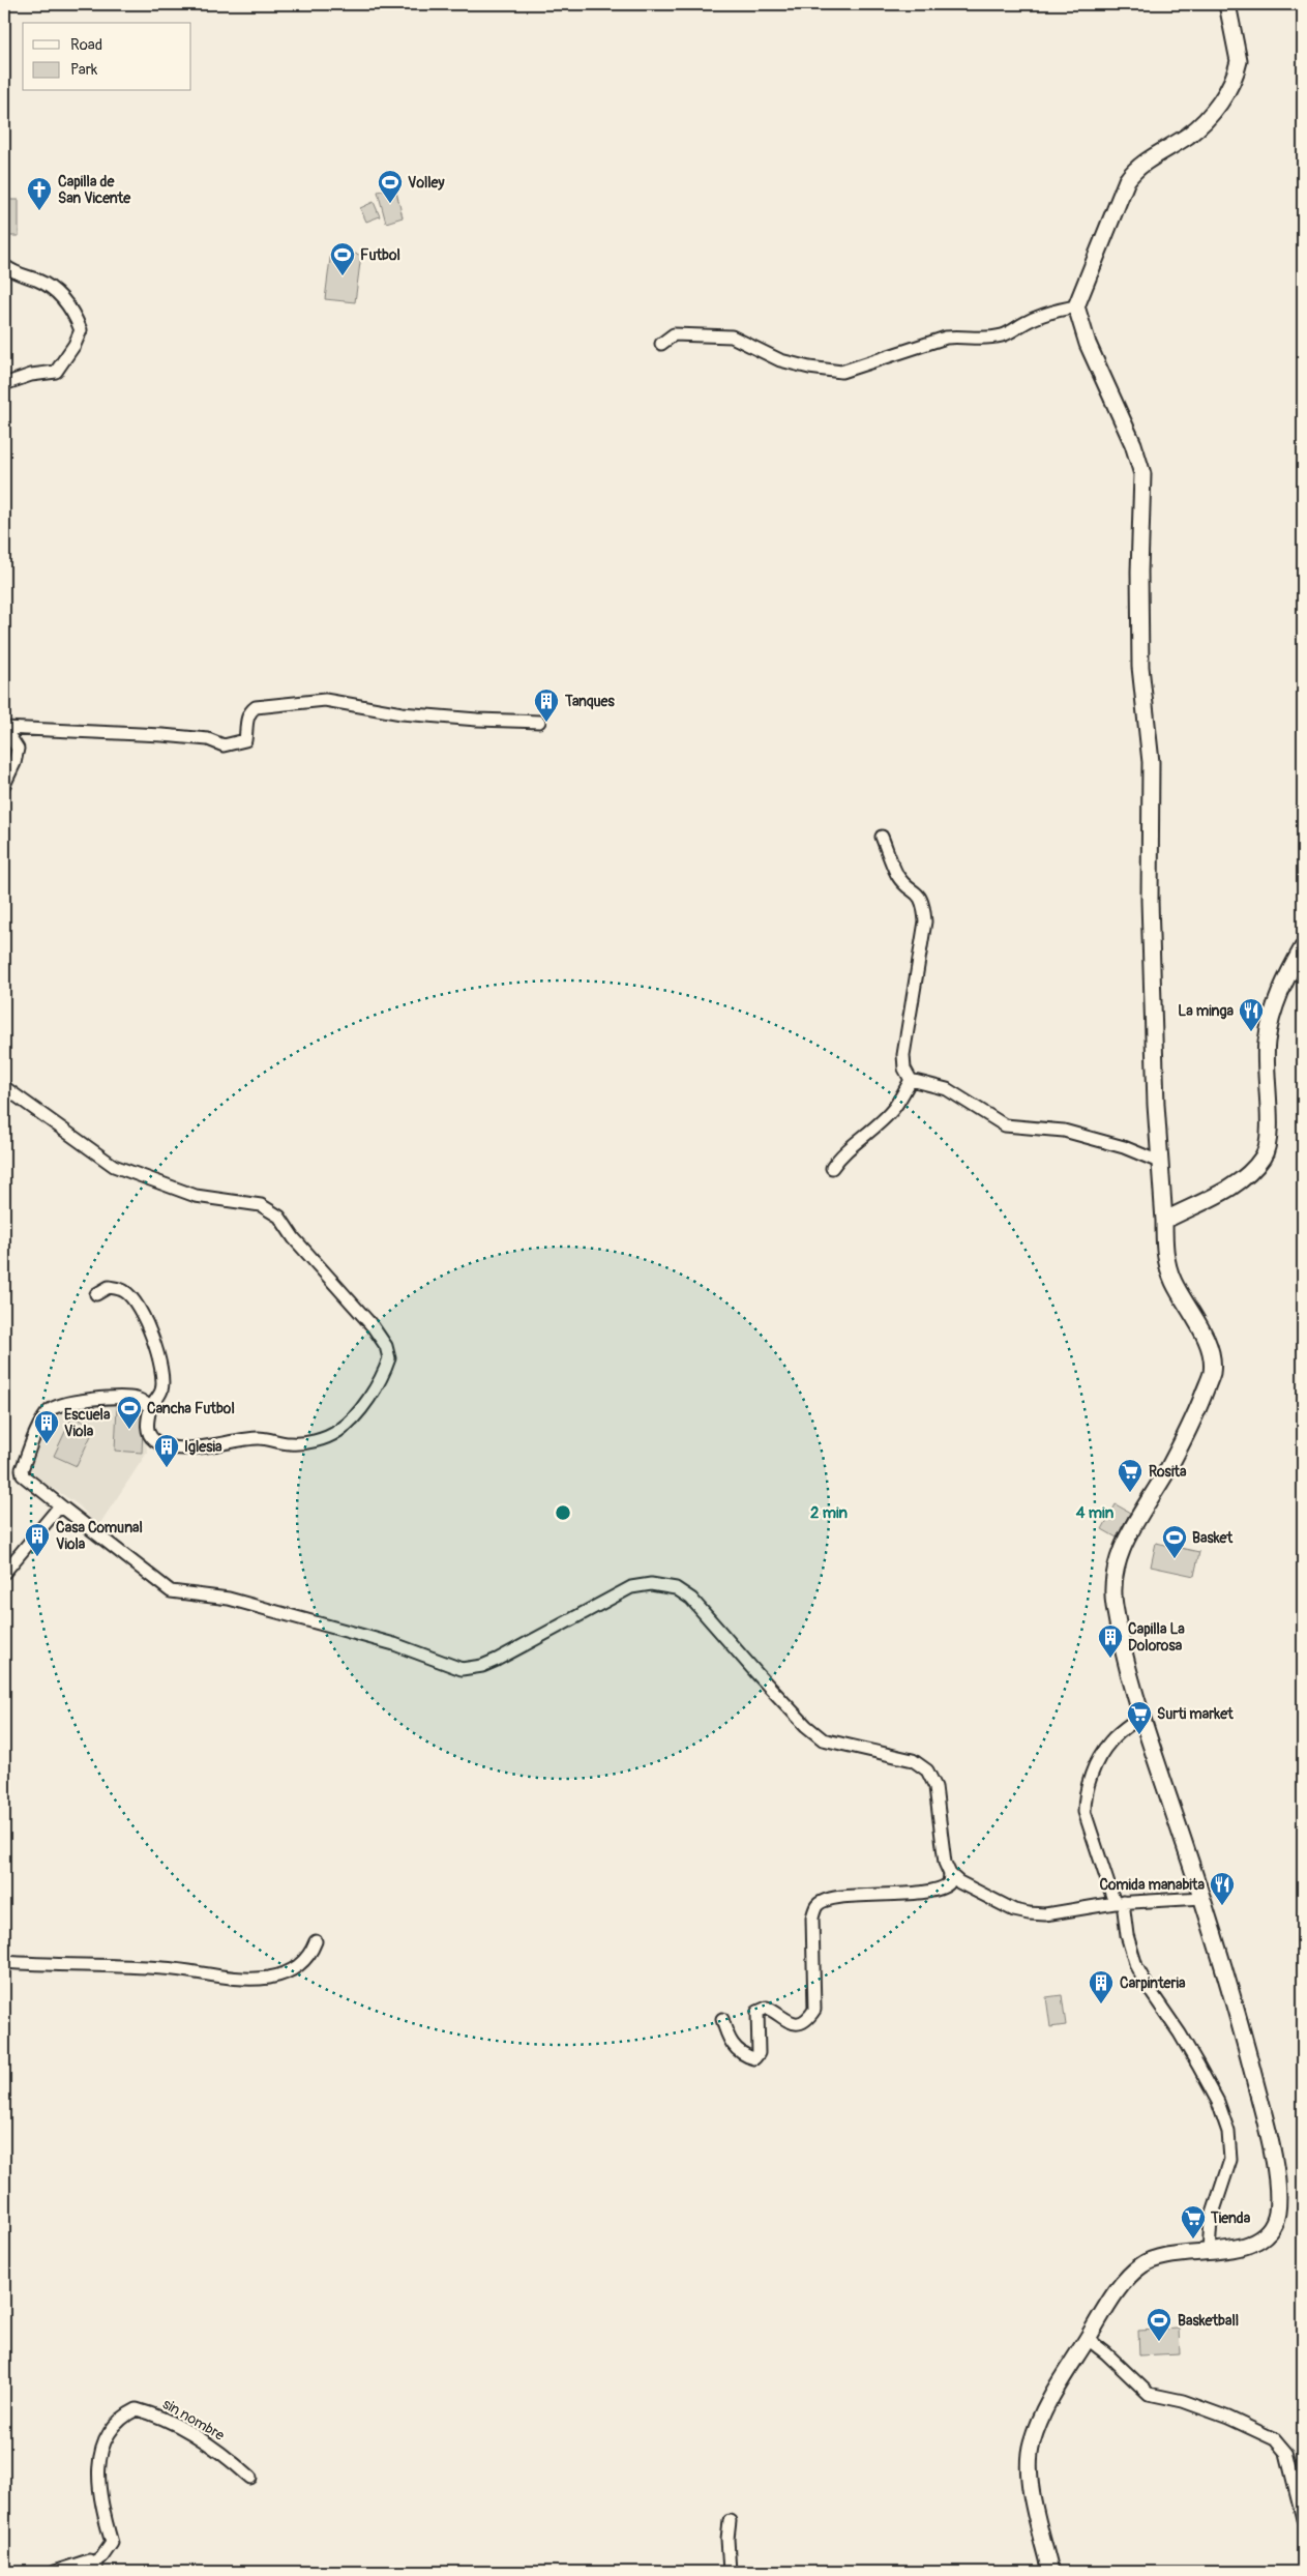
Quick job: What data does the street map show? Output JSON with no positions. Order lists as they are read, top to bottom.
{
  "streets": {
    "street": ["sin nombre"]
  },
  "places": {
    "sports": [
      "Volley",
      "Futbol",
      "Cancha Futbol",
      "Basket",
      "Basketball"
    ],
    "church": ["Capilla de San Vicente"],
    "building": [
      "Tanques",
      "Escuela Viola",
      "Iglesia",
      "Casa Comunal Viola",
      "Capilla La Dolorosa",
      "Carpinteria"
    ],
    "restaurant": ["La minga", "Comida manabita"],
    "supermarket": ["Rosita", "Surti market", "Tienda"]
  },
  "legend": ["Road", "Park"],
  "rings": ["2 min", "4 min"]
}
